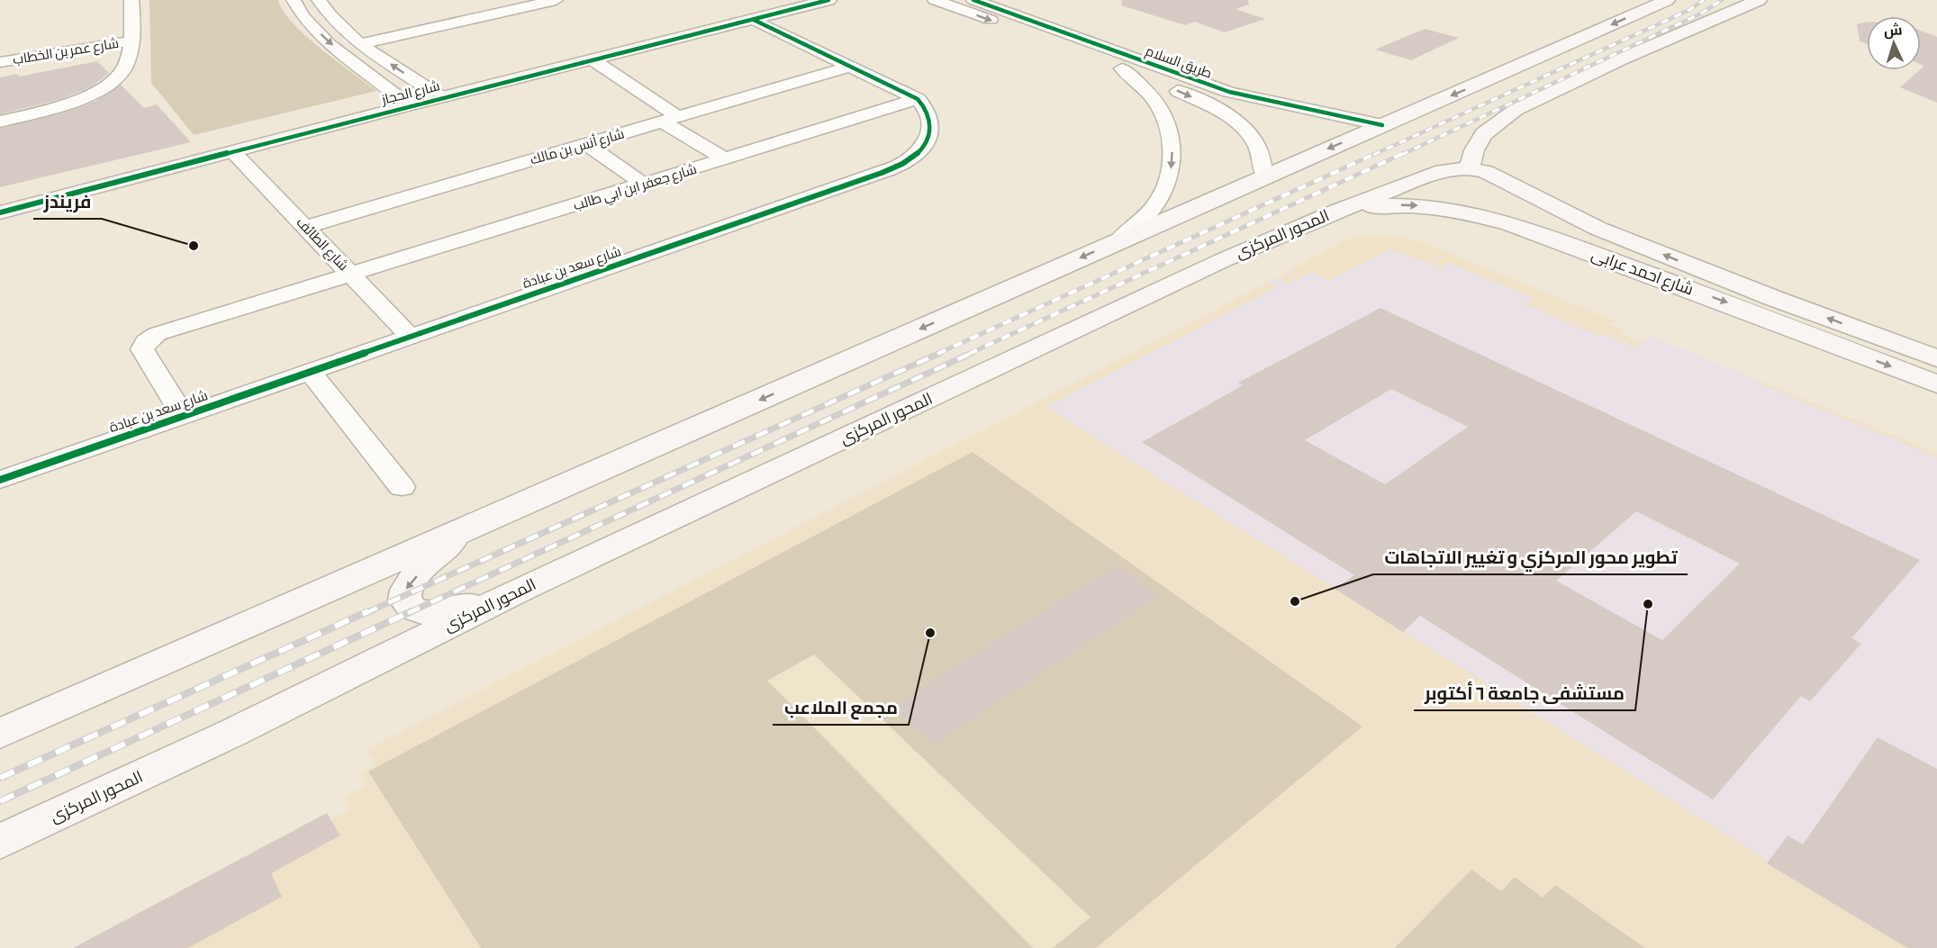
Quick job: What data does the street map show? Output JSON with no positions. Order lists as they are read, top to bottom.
{
  "streets": {
    "main road": ["شارع الحجاز", "المحور المركزى", "شارع احمد عرابى"],
    "street": [
      "شارع عمر بن الخطاب",
      "طريق السلام",
      "شارع أنس بن مالك",
      "شارع جعفر ابن ابي طالب",
      "شارع الطائف",
      "شارع سعد بن عبادة"
    ]
  },
  "crossings": [
    ["شارع الحجاز", "شارع الطائف"],
    ["شارع أنس بن مالك", "شارع الطائف"],
    ["شارع جعفر ابن ابي طالب", "شارع الطائف"],
    ["شارع جعفر ابن ابي طالب", "شارع سعد بن عبادة"],
    ["المحور المركزى", "شارع احمد عرابى"],
    ["شارع الطائف", "شارع سعد بن عبادة"]
  ],
  "places": [
    "فريندز",
    "تطوير محور المركزي و تغيير الاتجاهات",
    "مستشفى جامعة ٦ أكتوبر",
    "مجمع الملاعب"
  ],
  "north": "top"
}
